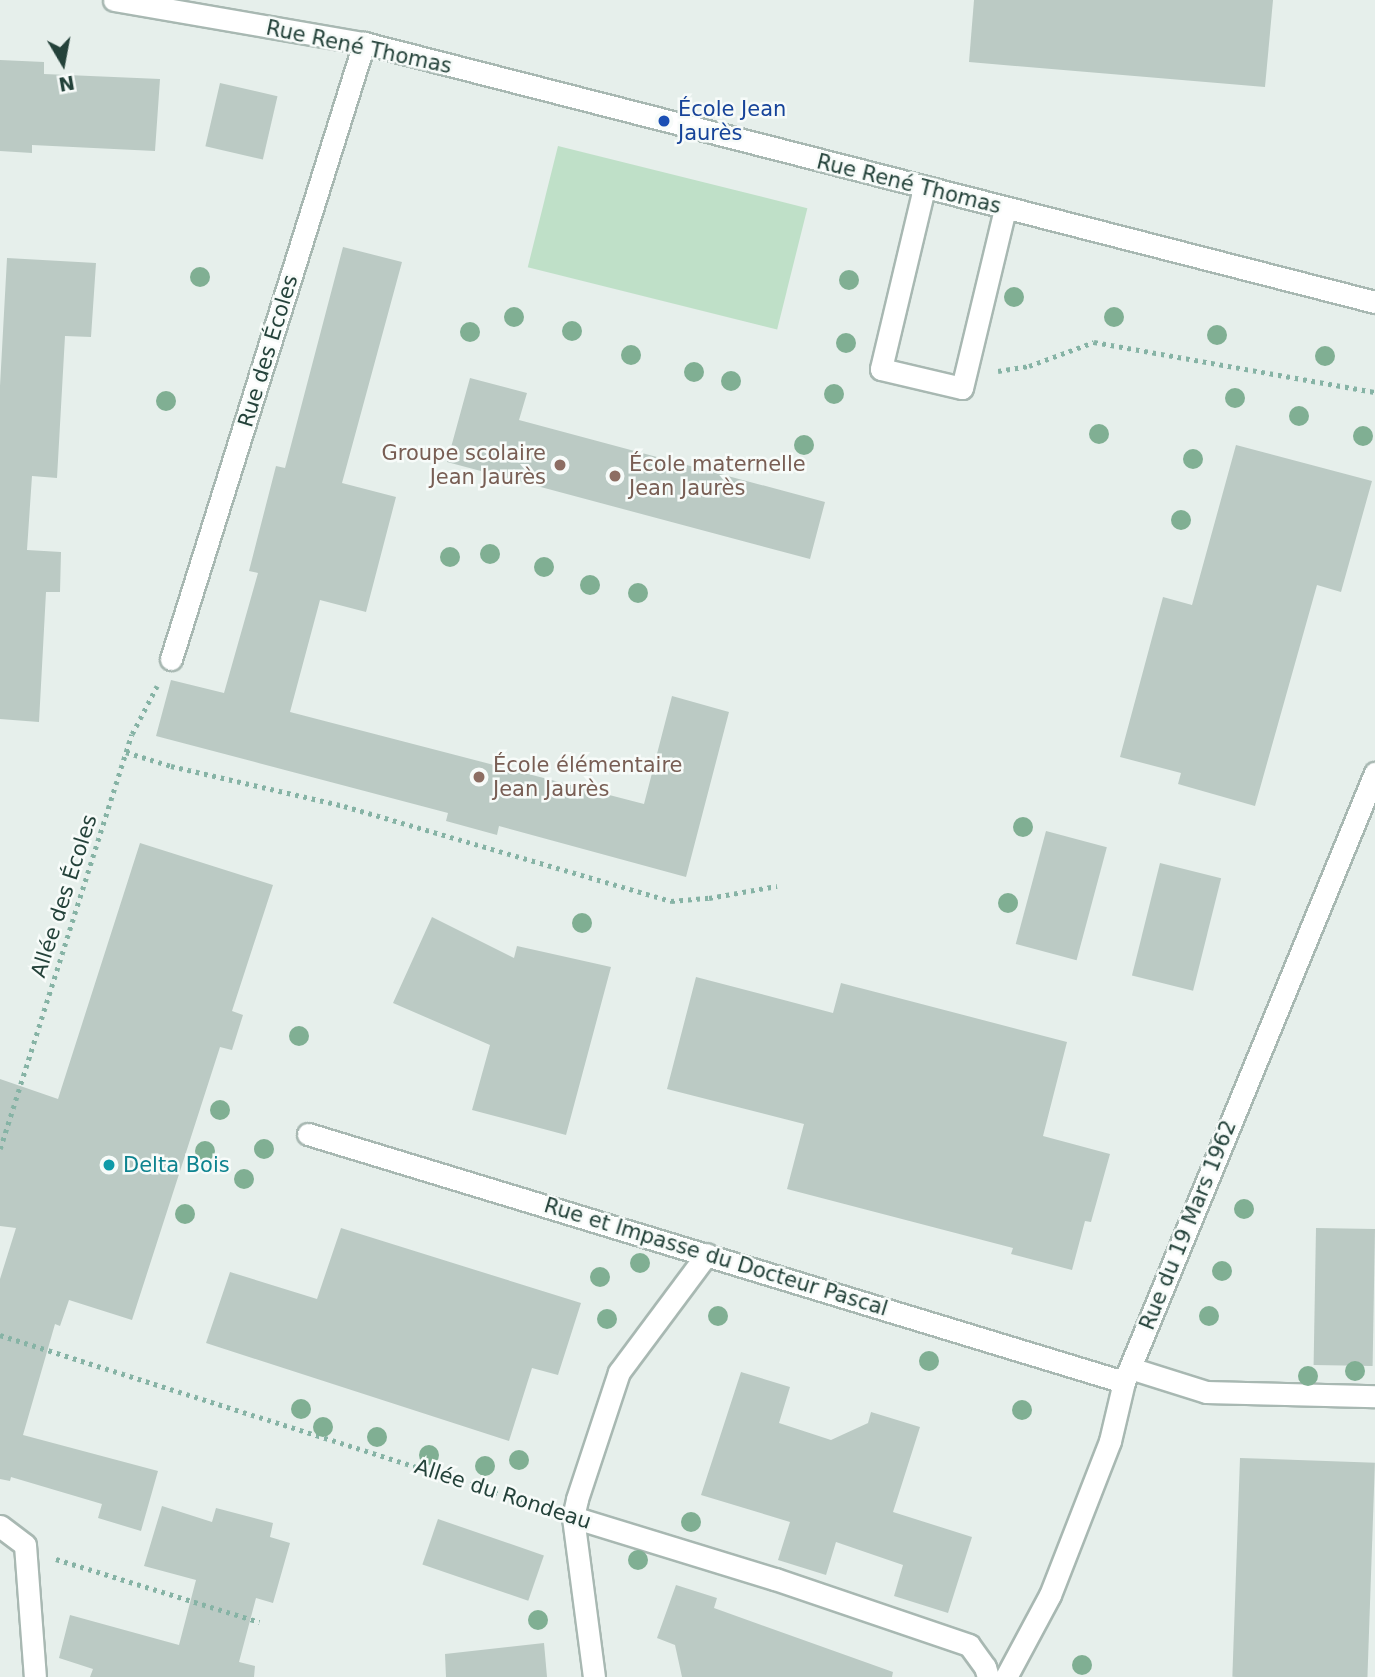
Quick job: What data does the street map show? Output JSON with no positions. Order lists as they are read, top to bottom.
{
  "streets": {
    "street": [
      "Rue René Thomas",
      "Rue des Écoles",
      "Rue du 19 Mars 1962",
      "Rue et Impasse du Docteur Pascal",
      "Allée du Rondeau"
    ],
    "path": ["Allée des Écoles"]
  },
  "crossings": [
    ["Rue René Thomas", "Rue des Écoles"],
    ["Rue des Écoles", "Allée des Écoles"],
    ["Rue du 19 Mars 1962", "Rue et Impasse du Docteur Pascal"]
  ],
  "places": [
    "École Jean Jaurès",
    "Groupe scolaire Jean Jaurès",
    "École maternelle Jean Jaurès",
    "École élémentaire Jean Jaurès",
    "Delta Bois"
  ],
  "north": "bottom"
}
